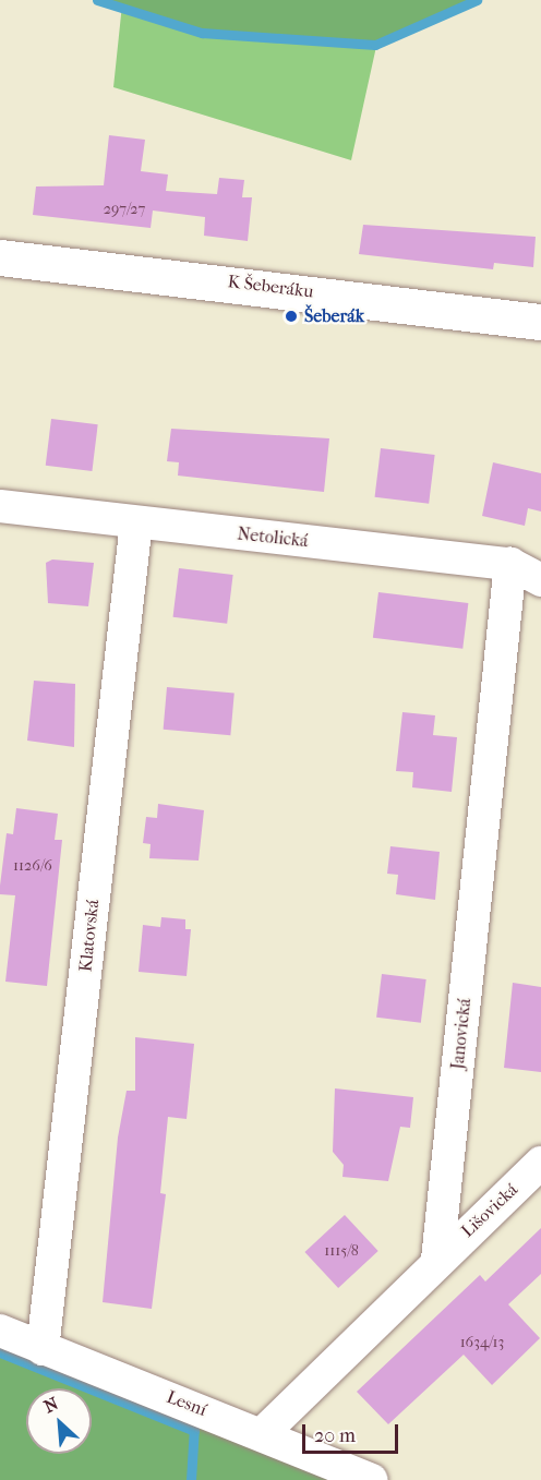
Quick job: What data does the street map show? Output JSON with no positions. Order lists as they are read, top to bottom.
{
  "streets": {
    "street": [
      "K Šeberáku",
      "Netolická",
      "Klatovská",
      "Janovická",
      "Lišovická",
      "Lesní"
    ]
  },
  "crossings": [
    ["Netolická", "Klatovská"],
    ["Netolická", "Janovická"],
    ["Klatovská", "Lesní"],
    ["Janovická", "Lišovická"]
  ],
  "places": ["Šeberák"],
  "house_numbers": [
    "297/27",
    "1126/6",
    "1115/8",
    "1634/13"
  ],
  "scale_bar": "20 m",
  "north": "top left"
}
